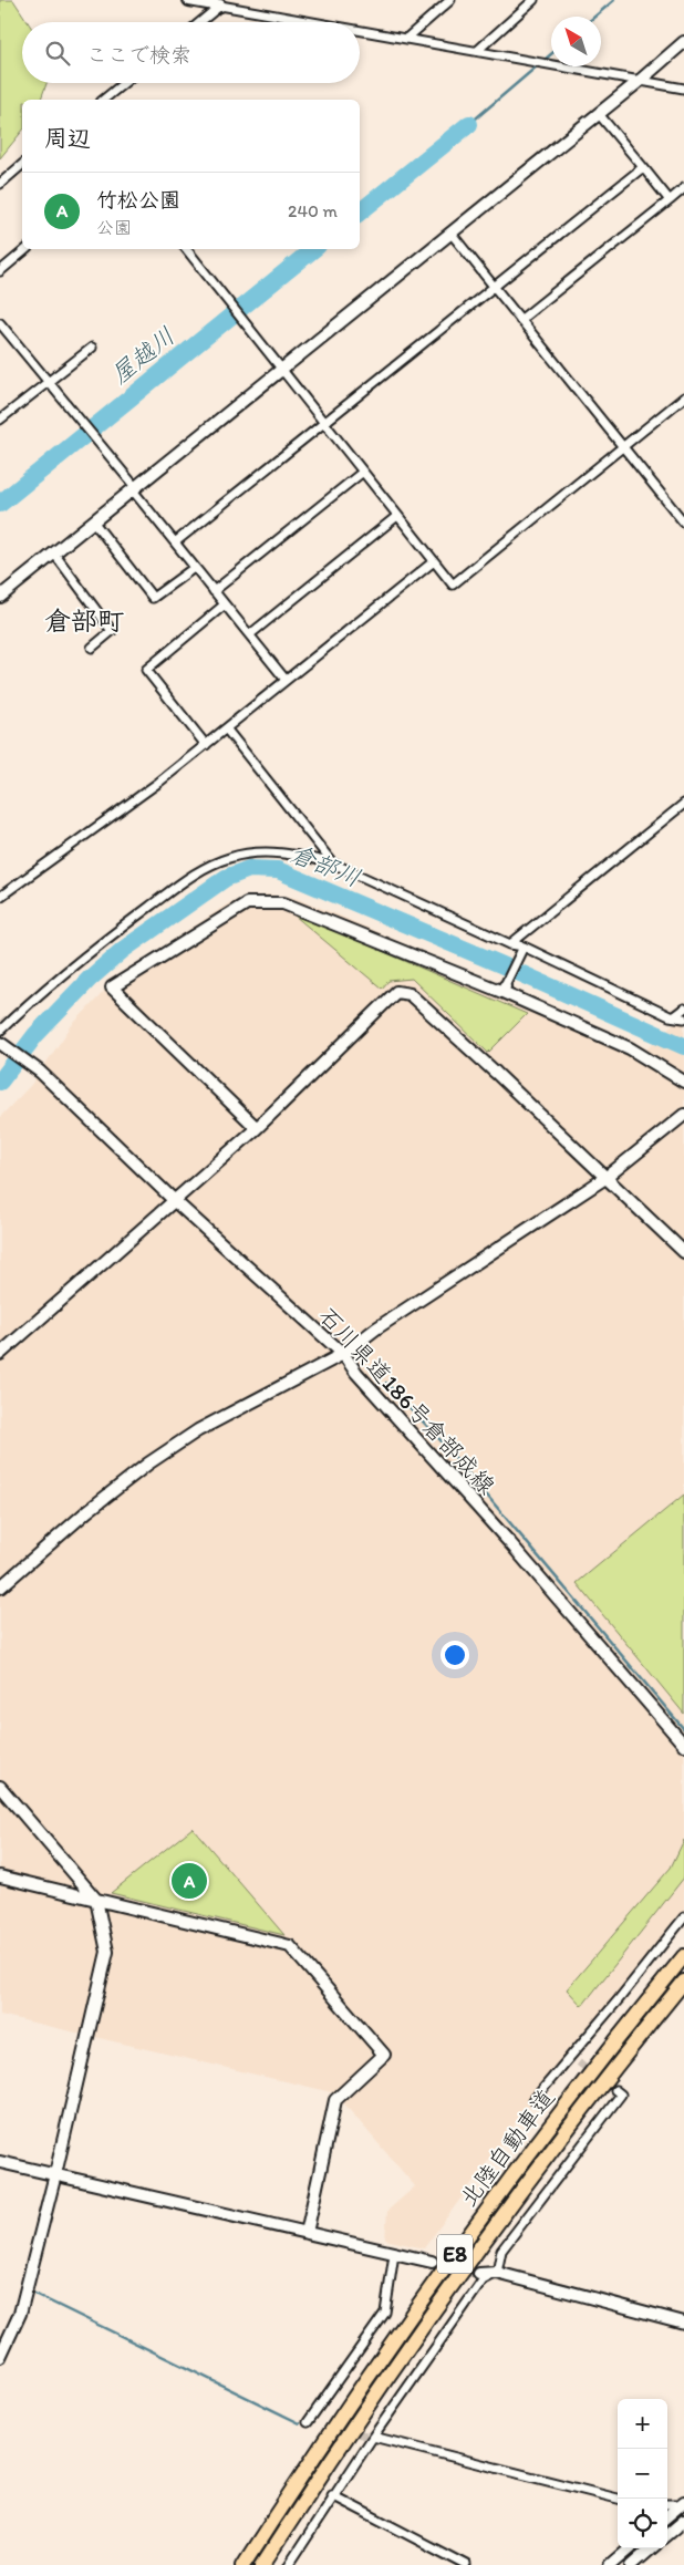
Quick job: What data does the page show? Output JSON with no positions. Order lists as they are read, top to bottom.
{
  "streets": {
    "highway": ["北陸自動車道", "E8"],
    "street": ["石川県道186号倉部成線"]
  },
  "districts": ["倉部町"],
  "water": ["屋越川", "倉部川"],
  "north": "top left",
  "page": {
    "search": "ここで検索",
    "heading": "周辺",
    "list": [
      {
        "mark": "A",
        "name": "竹松公園",
        "note": "公園",
        "value": "240 m"
      }
    ],
    "pins": "A",
    "map_buttons": ["+", "−"]
  }
}
